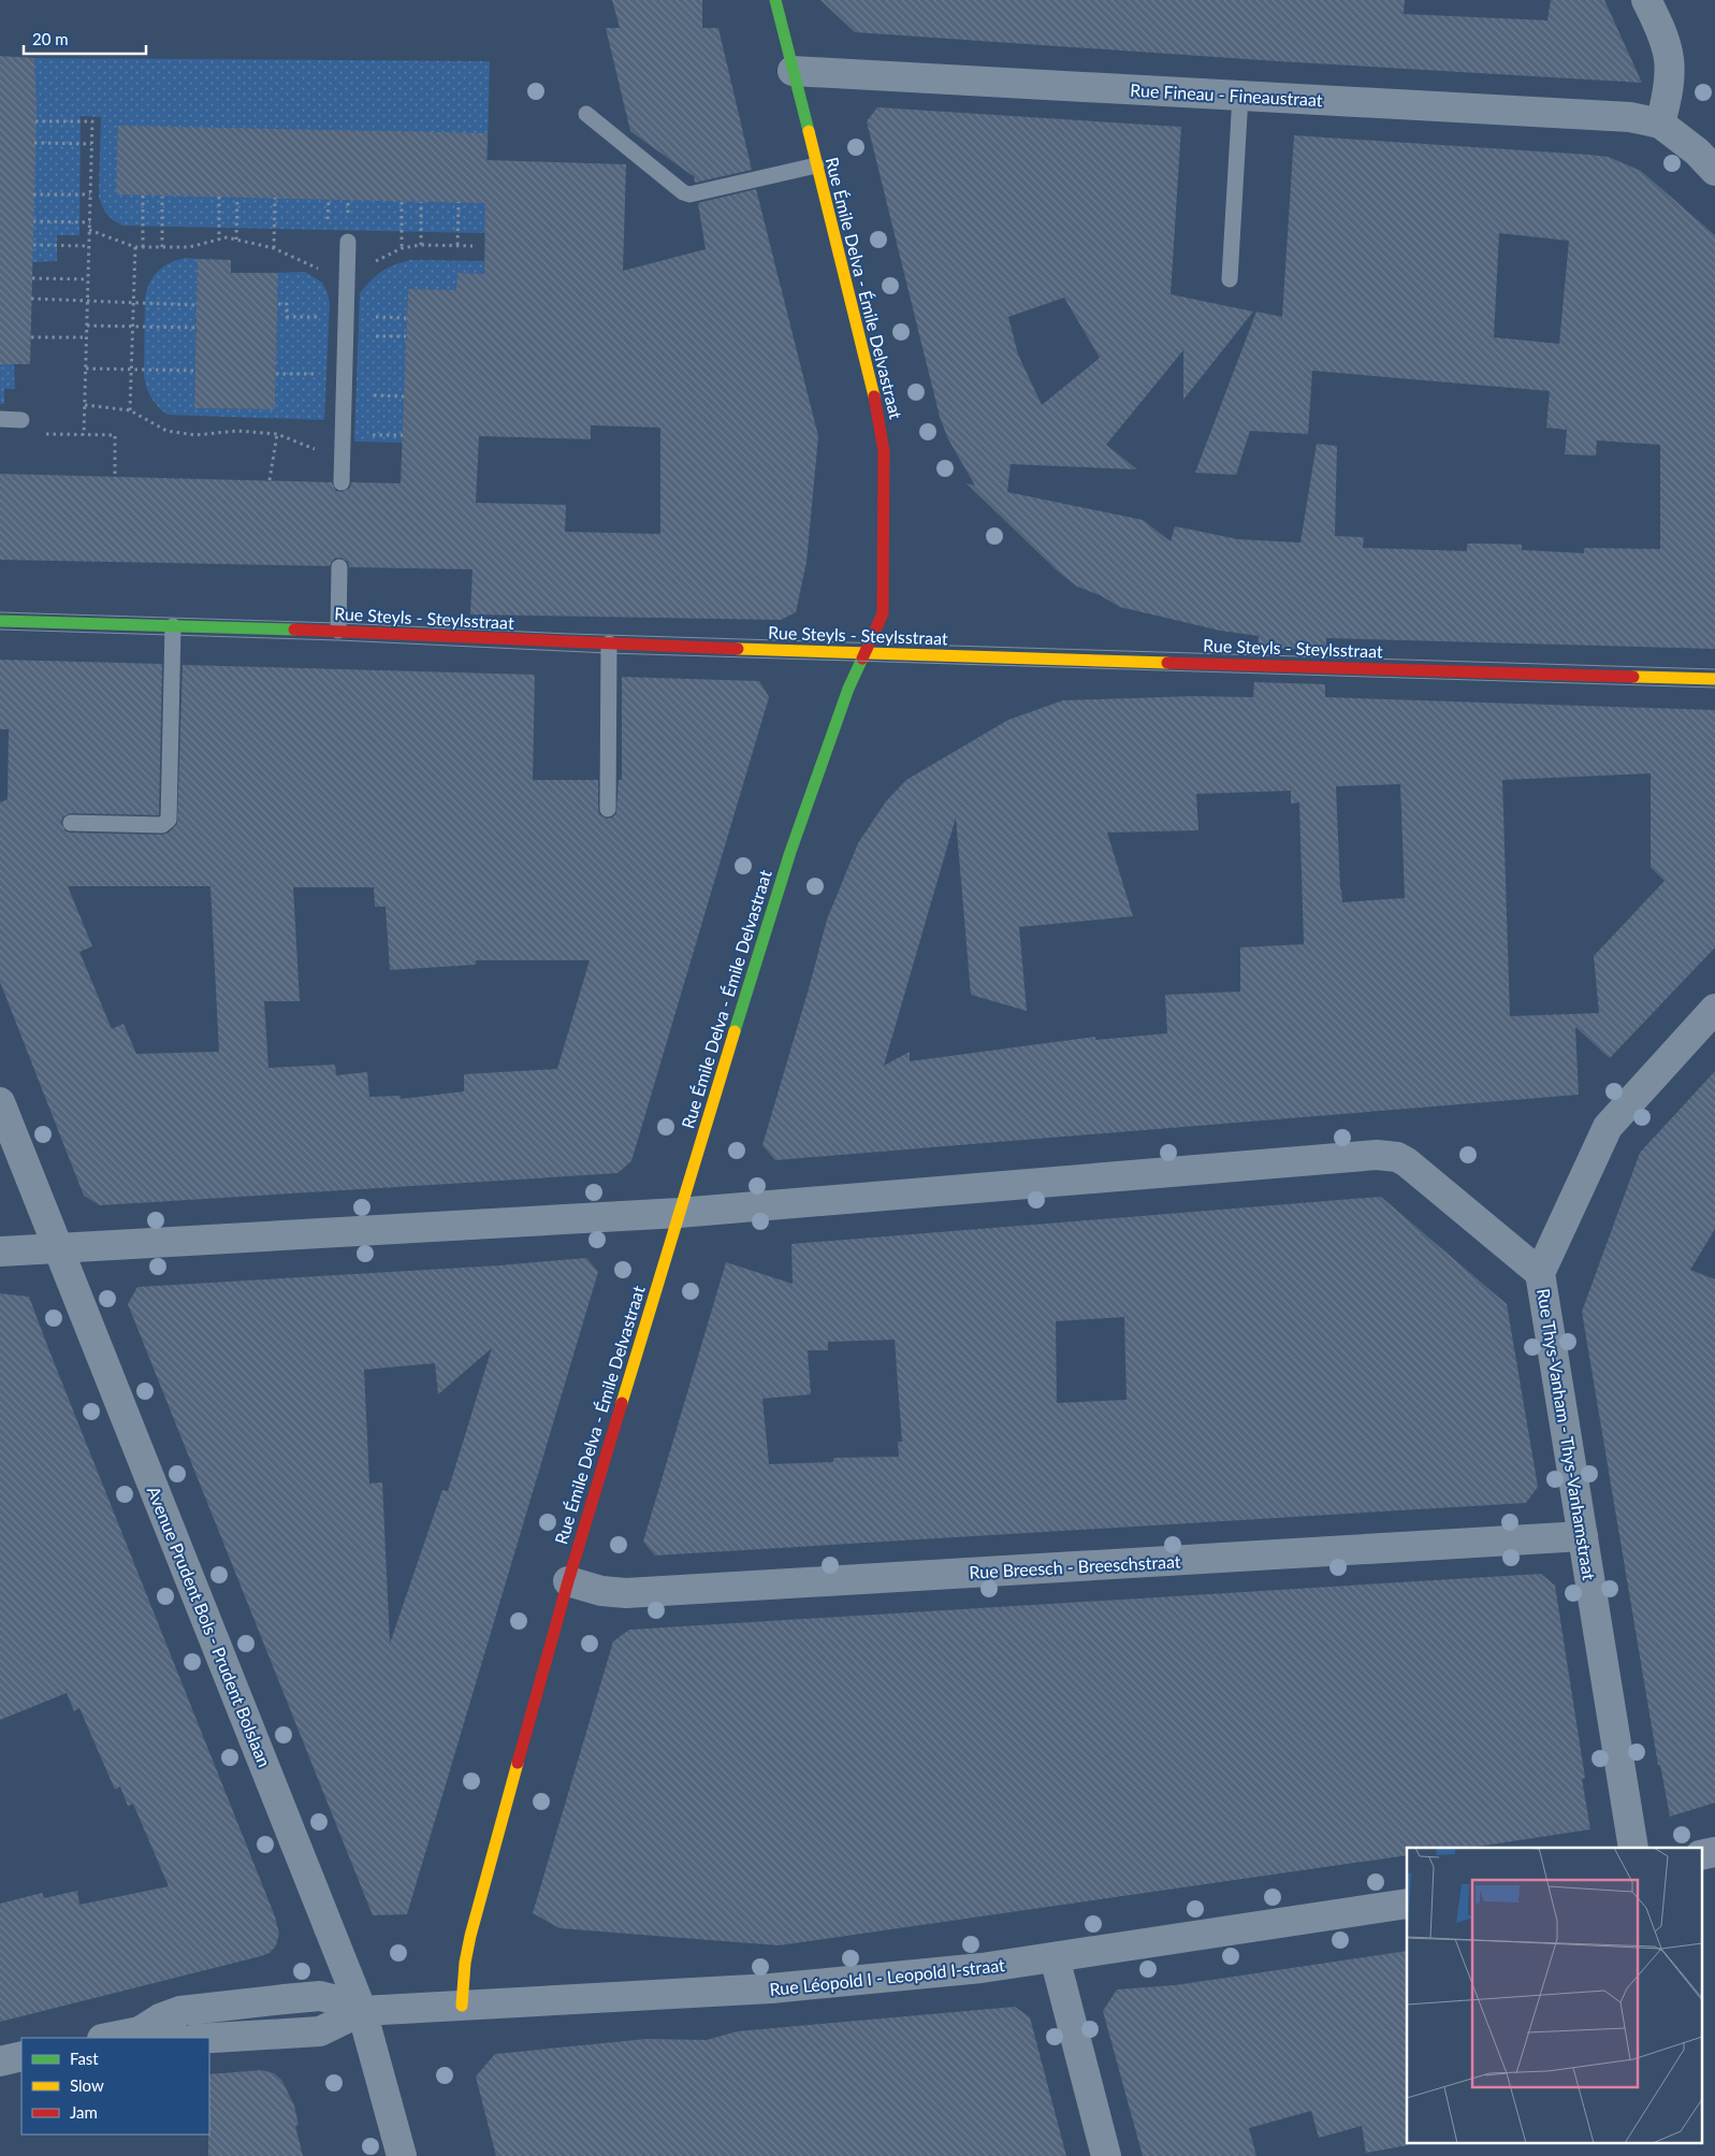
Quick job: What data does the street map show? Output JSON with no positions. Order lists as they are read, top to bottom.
{
  "streets": {
    "street": [
      "Rue Fineau - Fineaustraat",
      "Rue Émile Delva - Émile Delvastraat",
      "Rue Steyls - Steylsstraat",
      "Rue Thys-Vanham - Thys-Vanhamstraat",
      "Rue Breesch - Breeschstraat",
      "Avenue Prudent Bols - Prudent Bolslaan",
      "Rue Léopold I - Leopold I-straat"
    ]
  },
  "crossings": [
    ["Rue Fineau - Fineaustraat", "Rue Émile Delva - Émile Delvastraat"],
    ["Rue Émile Delva - Émile Delvastraat", "Rue Steyls - Steylsstraat"],
    ["Rue Émile Delva - Émile Delvastraat", "Rue Breesch - Breeschstraat"],
    ["Rue Émile Delva - Émile Delvastraat", "Rue Léopold I - Leopold I-straat"],
    ["Rue Thys-Vanham - Thys-Vanhamstraat", "Rue Breesch - Breeschstraat"],
    ["Avenue Prudent Bols - Prudent Bolslaan", "Rue Léopold I - Leopold I-straat"]
  ],
  "legend": ["Fast", "Slow", "Jam"],
  "scale_bar": "20 m"
}
